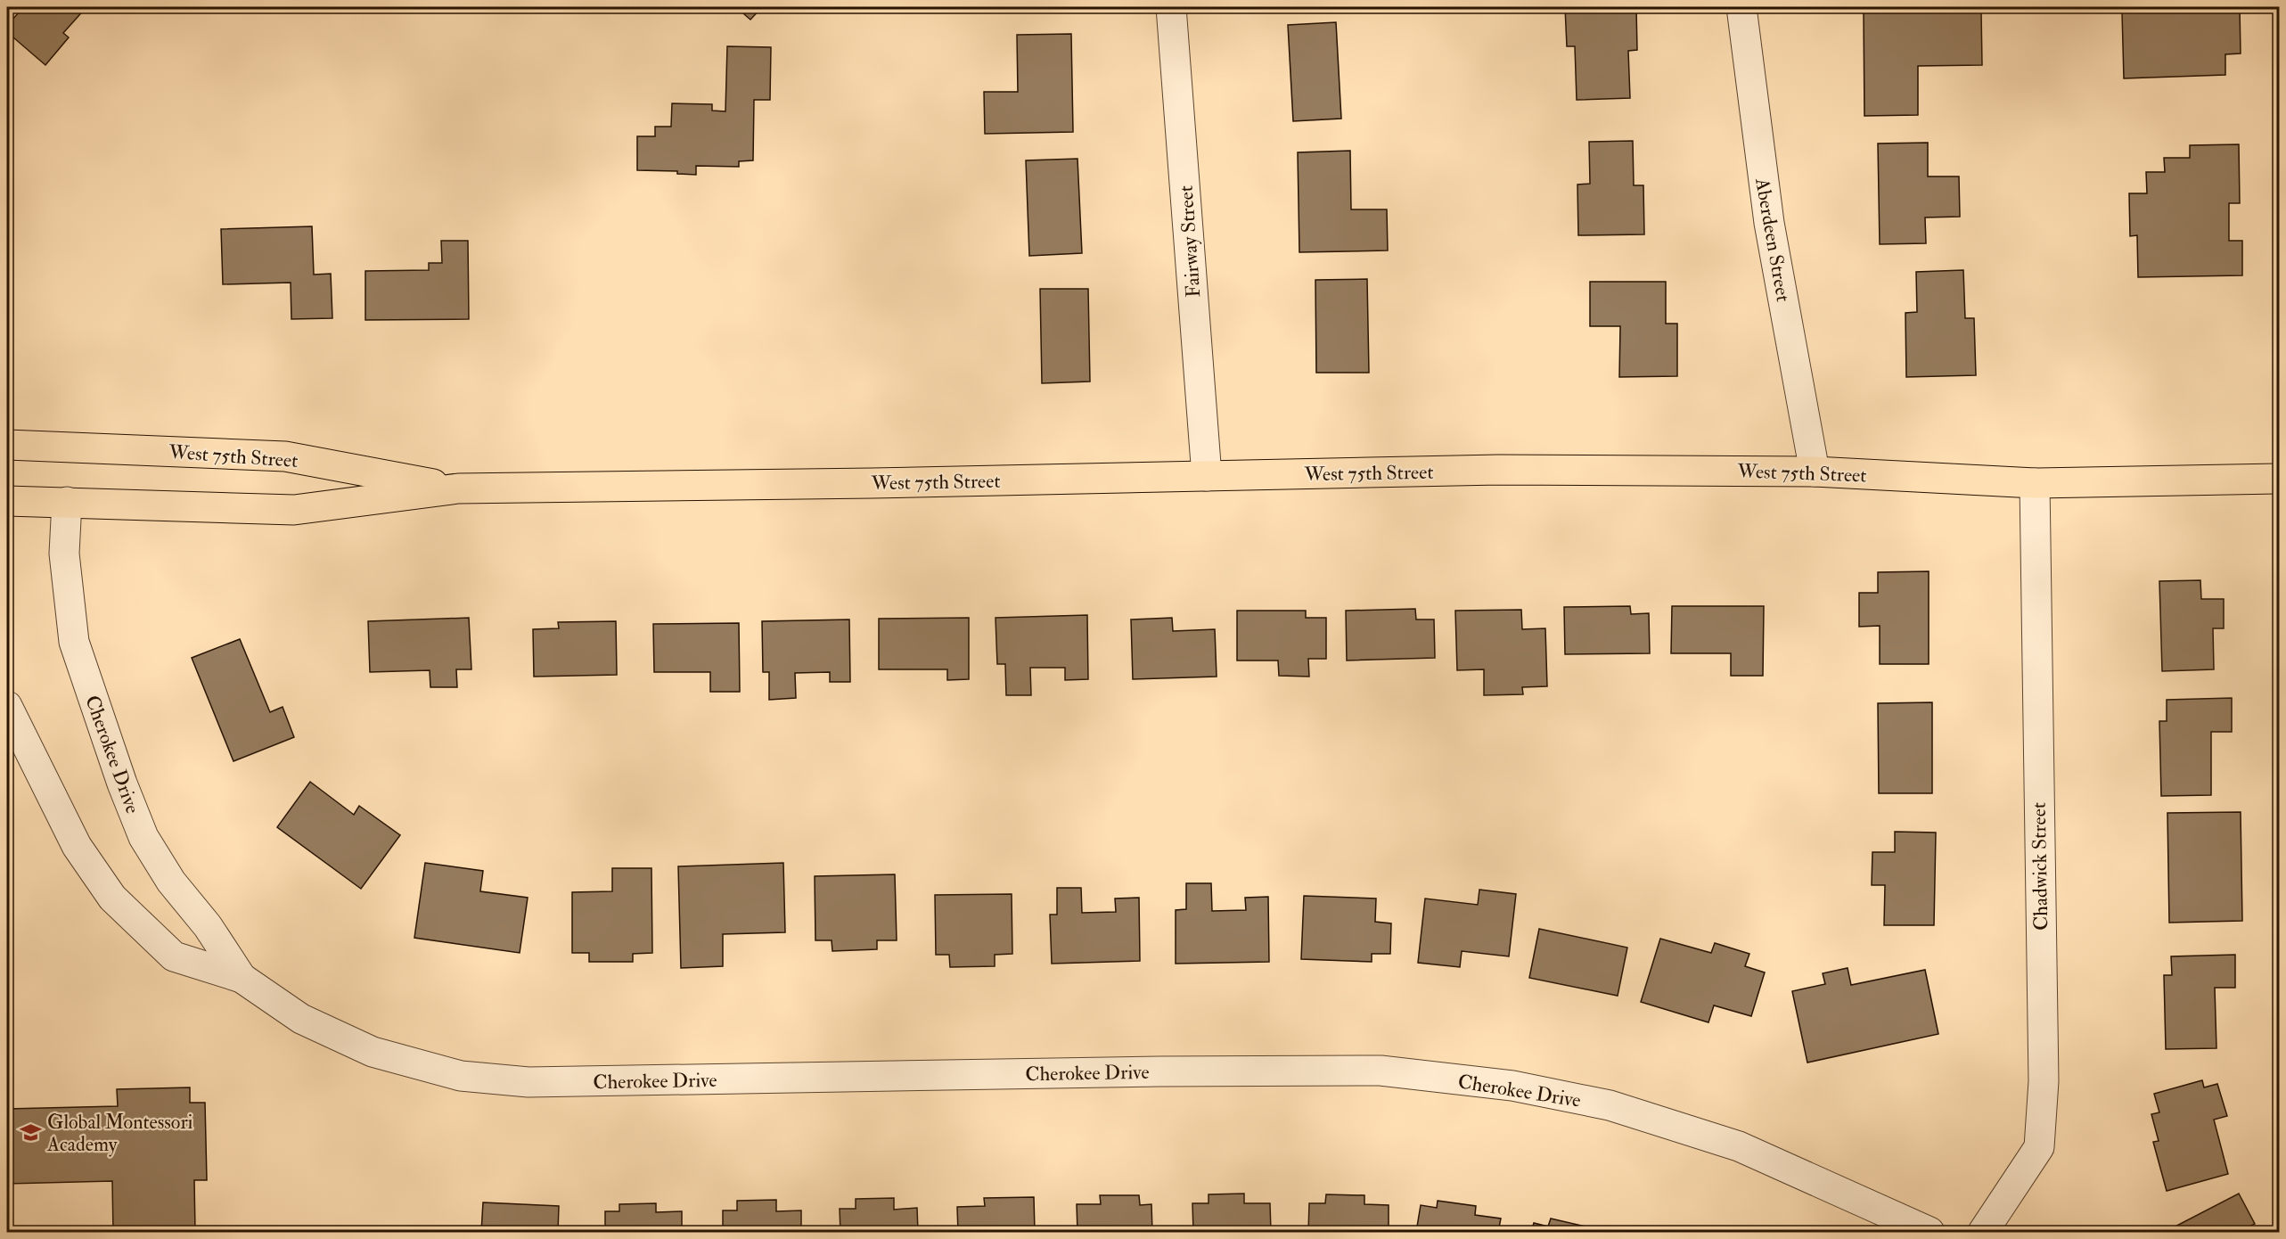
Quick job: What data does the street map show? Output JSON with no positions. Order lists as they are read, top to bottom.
{
  "streets": {
    "main road": ["West 75th Street"],
    "street": [
      "Aberdeen Street",
      "Fairway Street",
      "Cherokee Drive",
      "Chadwick Street"
    ]
  },
  "crossings": [
    ["Aberdeen Street", "West 75th Street"],
    ["Fairway Street", "West 75th Street"],
    ["West 75th Street", "Cherokee Drive"],
    ["West 75th Street", "Chadwick Street"]
  ],
  "places": {
    "school or university": ["Global Montessori Academy"]
  }
}
